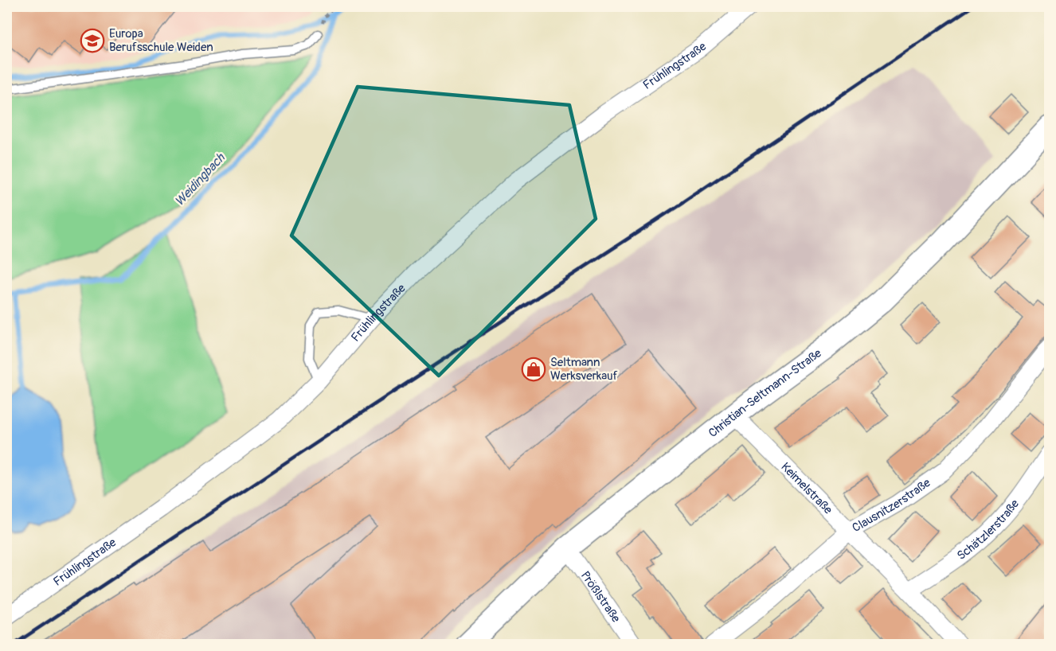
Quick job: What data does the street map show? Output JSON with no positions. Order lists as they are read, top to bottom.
{
  "streets": {
    "main road": ["Christian-Seltmann-Straße"],
    "street": [
      "Frühlingstraße",
      "Keimelstraße",
      "Clausnitzerstraße",
      "Schätzlerstraße",
      "Prößlstraße"
    ]
  },
  "crossings": [
    ["Christian-Seltmann-Straße", "Keimelstraße"],
    ["Christian-Seltmann-Straße", "Prößlstraße"],
    ["Keimelstraße", "Clausnitzerstraße"],
    ["Keimelstraße", "Schätzlerstraße"]
  ],
  "water": ["Weidingbach"],
  "places": {
    "school or university": ["Europa Berufsschule Weiden"],
    "shop": ["Seltmann Werksverkauf"]
  }
}
